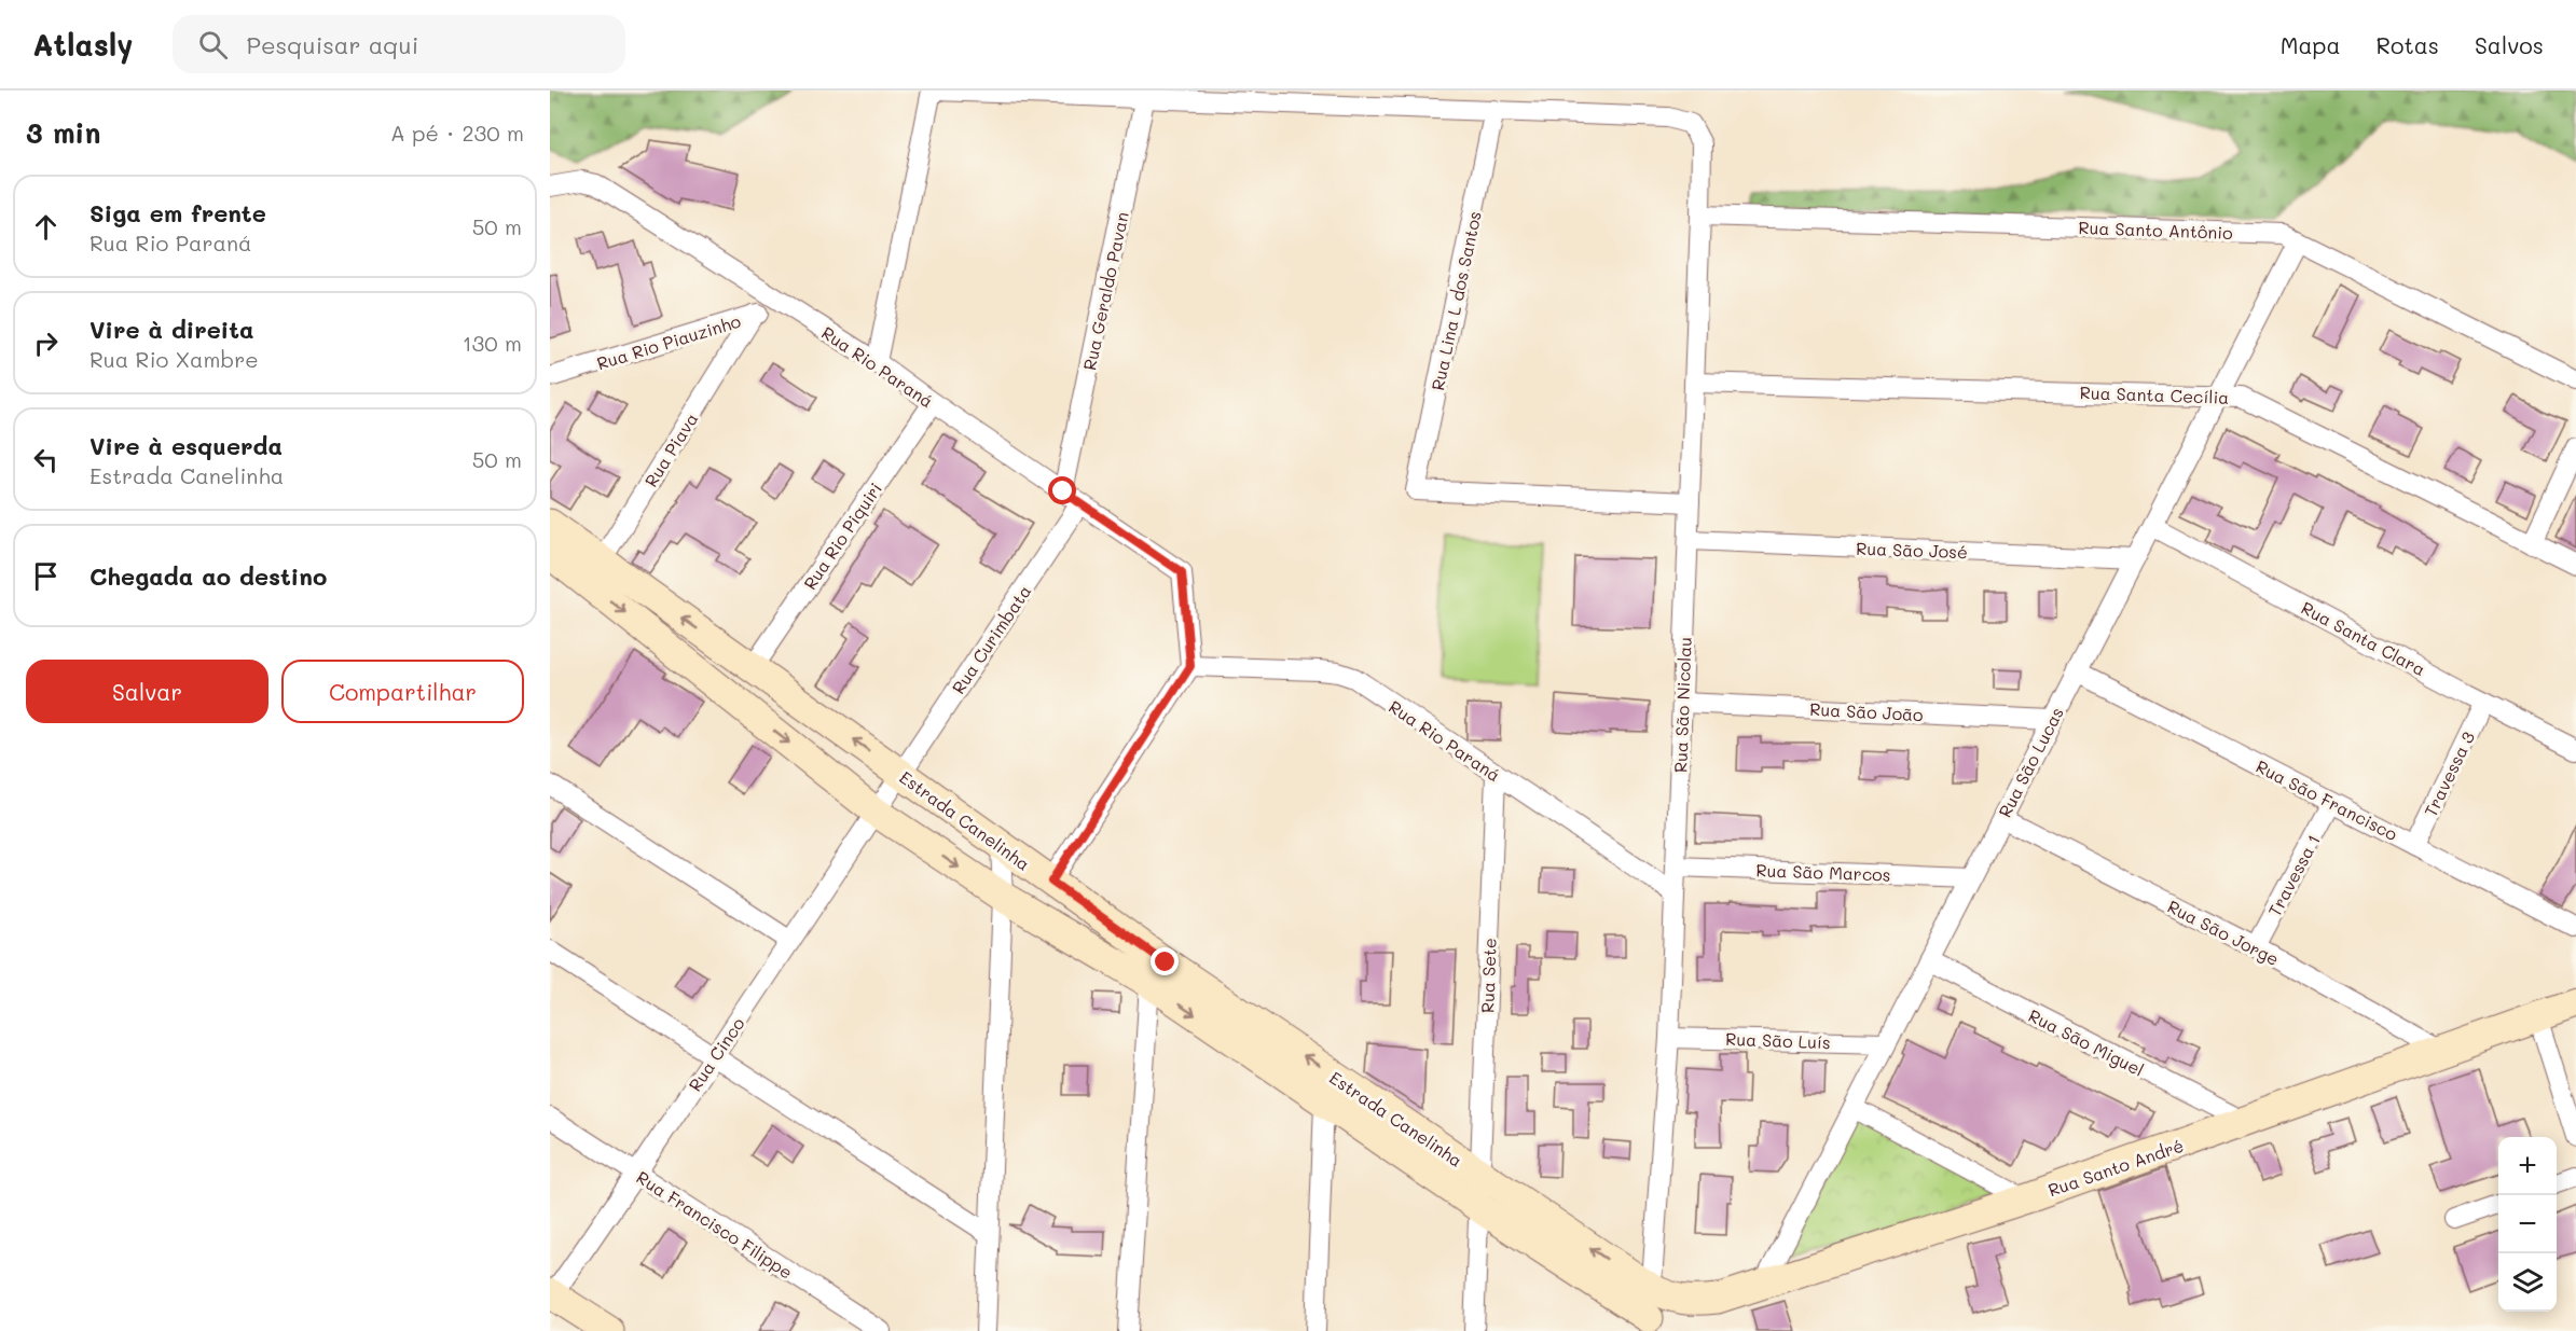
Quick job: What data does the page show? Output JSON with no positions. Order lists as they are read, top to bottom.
{
  "streets": {
    "street": [
      "Rua Santo Antônio",
      "Rua Geraldo Pavan",
      "Rua Lina L dos Santos",
      "Rua Rio Piauzinho",
      "Rua Rio Paraná",
      "Rua Santa Cecília",
      "Rua Piava",
      "Rua Rio Piquiri",
      "Rua São José",
      "Rua Santa Clara",
      "Rua Curimbata",
      "Rua São Nicolau",
      "Rua São João",
      "Rua São Lucas",
      "Travessa 3",
      "Rua São Francisco",
      "Estrada Canelinha",
      "Rua São Marcos",
      "Travessa 1",
      "Rua São Jorge",
      "Rua Sete",
      "Rua São Luís",
      "Rua São Miguel",
      "Rua Cinco",
      "Rua Santo André",
      "Rua Francisco Filippe"
    ]
  },
  "crossings": [
    ["Rua Santo Antônio", "Rua São Nicolau"],
    ["Rua Santo Antônio", "Rua São Lucas"],
    ["Rua Geraldo Pavan", "Rua Rio Paraná"],
    ["Rua Lina L dos Santos", "Rua São Nicolau"],
    ["Rua Rio Piauzinho", "Rua Rio Paraná"],
    ["Rua Rio Piauzinho", "Rua Piava"],
    ["Rua Rio Paraná", "Rua Rio Piquiri"],
    ["Rua Rio Paraná", "Rua Curimbata"],
    ["Rua Rio Paraná", "Rua São Nicolau"],
    ["Rua Rio Paraná", "Rua Sete"],
    ["Rua Santa Cecília", "Rua São Nicolau"],
    ["Rua Santa Cecília", "Rua São Lucas"],
    ["Rua Piava", "Estrada Canelinha"],
    ["Rua Rio Piquiri", "Estrada Canelinha"],
    ["Rua São José", "Rua São Nicolau"],
    ["Rua São José", "Rua São Lucas"],
    ["Rua Santa Clara", "Rua São Lucas"],
    ["Rua Santa Clara", "Travessa 3"],
    ["Rua Curimbata", "Estrada Canelinha"],
    ["Rua Curimbata", "Rua Cinco"],
    ["Rua São Nicolau", "Rua São João"],
    ["Rua São Nicolau", "Estrada Canelinha"],
    ["Rua São Nicolau", "Rua São Marcos"],
    ["Rua São Nicolau", "Rua São Luís"],
    ["Rua São Nicolau", "Rua Santo André"],
    ["Rua São João", "Rua São Lucas"],
    ["Rua São Lucas", "Rua São Francisco"],
    ["Rua São Lucas", "Rua São Marcos"],
    ["Rua São Lucas", "Rua São Jorge"],
    ["Rua São Lucas", "Rua São Luís"],
    ["Rua São Lucas", "Rua São Miguel"],
    ["Rua São Lucas", "Rua Santo André"],
    ["Travessa 3", "Rua São Francisco"],
    ["Rua São Francisco", "Travessa 1"],
    ["Estrada Canelinha", "Rua Sete"],
    ["Estrada Canelinha", "Rua Cinco"],
    ["Estrada Canelinha", "Rua Santo André"],
    ["Travessa 1", "Rua São Jorge"],
    ["Rua São Jorge", "Rua Santo André"],
    ["Rua São Miguel", "Rua Santo André"],
    ["Rua Cinco", "Rua Francisco Filippe"]
  ],
  "page": {
    "header": "Atlasly",
    "search": "Pesquisar aqui",
    "nav": ["Mapa", "Rotas", "Salvos"],
    "heading": ["3 min", "A pé · 230 m"],
    "list": [
      ["Siga em frente", "Rua Rio Paraná", "50 m"],
      ["Vire à direita", "Rua Rio Xambre", "130 m"],
      ["Vire à esquerda", "Estrada Canelinha", "50 m"],
      "Chegada ao destino"
    ],
    "buttons": ["Salvar", "Compartilhar"],
    "map_buttons": ["+", "−"]
  }
}
